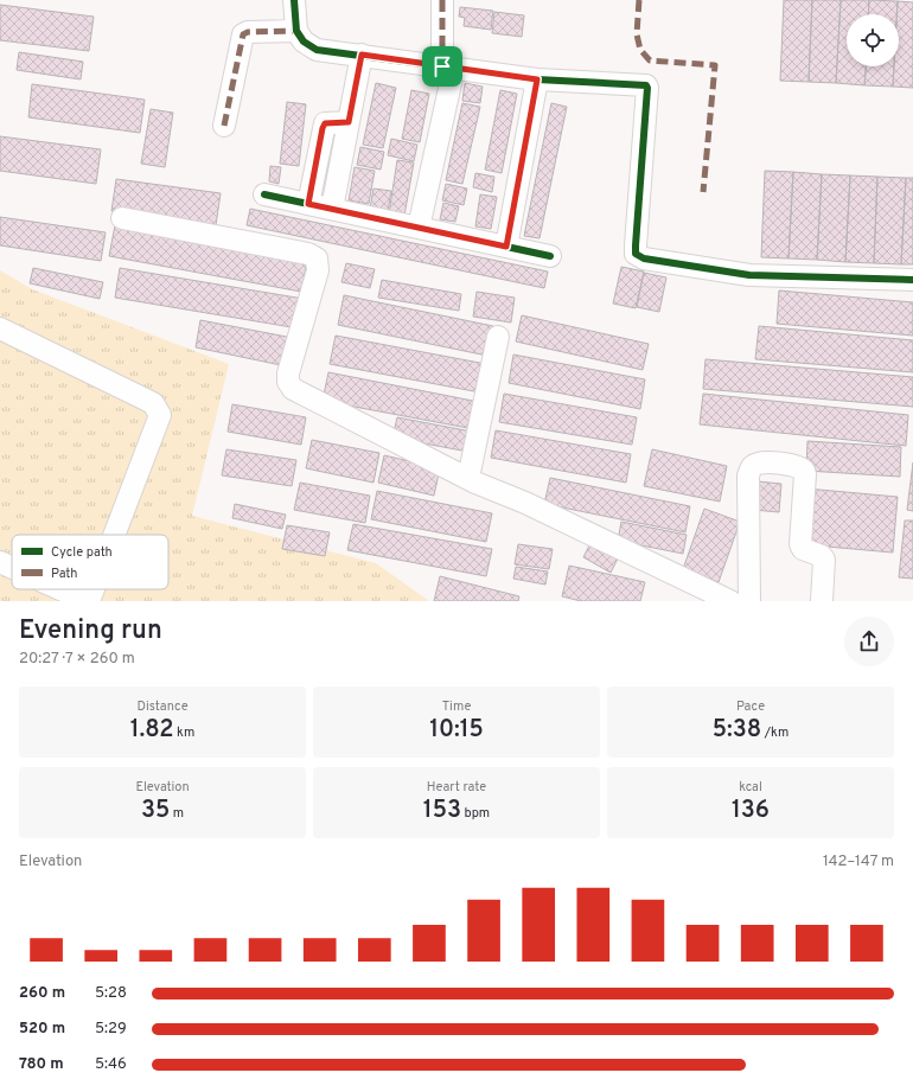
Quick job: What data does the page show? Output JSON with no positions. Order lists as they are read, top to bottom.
{
  "legend": ["Cycle path", "Path"],
  "page": {
    "heading": ["Evening run", "20:27 · 7 × 260 m"],
    "stats": [
      ["Distance", "1.82 km"],
      ["Time", "10:15"],
      ["Pace", "5:38 /km"],
      ["Elevation", "35 m"],
      ["Heart rate", "153 bpm"],
      ["kcal", "136"]
    ],
    "chart": ["Elevation", "142–147 m"],
    "list": [
      {
        "name": "260 m",
        "note": "5:28"
      },
      {
        "name": "520 m",
        "note": "5:29"
      },
      {
        "name": "780 m",
        "note": "5:46"
      }
    ]
  }
}
